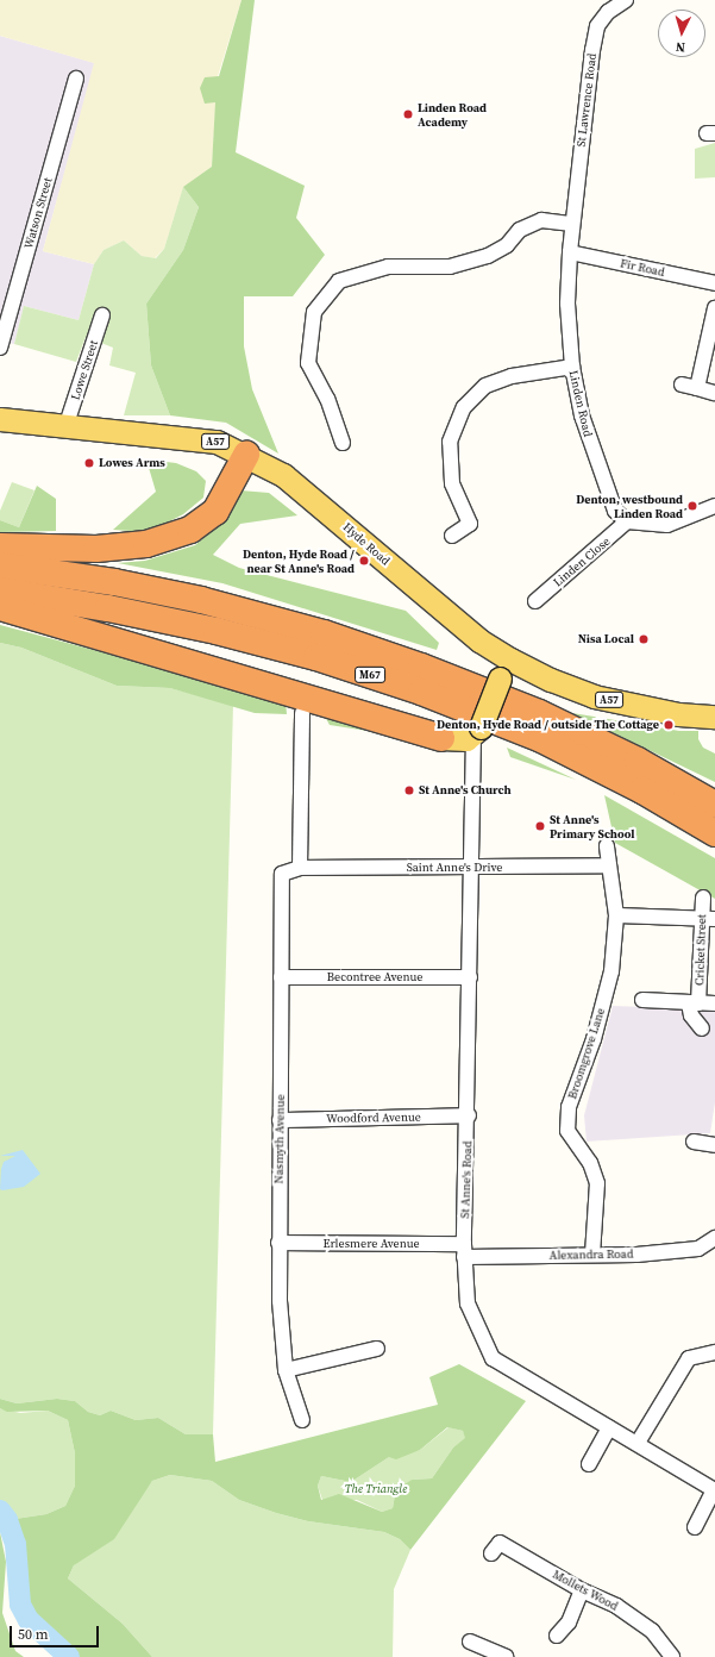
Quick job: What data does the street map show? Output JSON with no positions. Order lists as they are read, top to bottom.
{
  "streets": {
    "highway": ["M67"],
    "main road": ["A57", "Hyde Road", "St Anne's Road"],
    "street": [
      "St Lawrence Road",
      "Watson Street",
      "Fir Road",
      "Lowe Street",
      "Linden Road",
      "Linden Close",
      "Saint Anne's Drive",
      "Cricket Street",
      "Becontree Avenue",
      "Broomgrove Lane",
      "Woodford Avenue",
      "Nasmyth Avenue",
      "Erlesmere Avenue",
      "Alexandra Road",
      "Mollets Wood"
    ]
  },
  "crossings": [
    ["St Lawrence Road", "Linden Road"],
    ["Fir Road", "Linden Road"],
    ["Lowe Street", "Hyde Road"],
    ["Linden Road", "Linden Close"],
    ["Hyde Road", "St Anne's Road"],
    ["Saint Anne's Drive", "Broomgrove Lane"],
    ["Saint Anne's Drive", "Nasmyth Avenue"],
    ["Saint Anne's Drive", "St Anne's Road"],
    ["Becontree Avenue", "Nasmyth Avenue"],
    ["Becontree Avenue", "St Anne's Road"],
    ["Broomgrove Lane", "Alexandra Road"],
    ["Woodford Avenue", "Nasmyth Avenue"],
    ["Woodford Avenue", "St Anne's Road"],
    ["Nasmyth Avenue", "Erlesmere Avenue"],
    ["St Anne's Road", "Erlesmere Avenue"],
    ["St Anne's Road", "Alexandra Road"],
    ["Erlesmere Avenue", "Alexandra Road"]
  ],
  "parks": ["The Triangle"],
  "places": [
    "Linden Road Academy",
    "Lowes Arms",
    "Denton, westbound Linden Road",
    "Denton, Hyde Road / near St Anne's Road",
    "Nisa Local",
    "Denton, Hyde Road / outside The Cottage",
    "St Anne's Church",
    "St Anne's Primary School"
  ],
  "scale_bar": "50 m",
  "north": "bottom"
}
